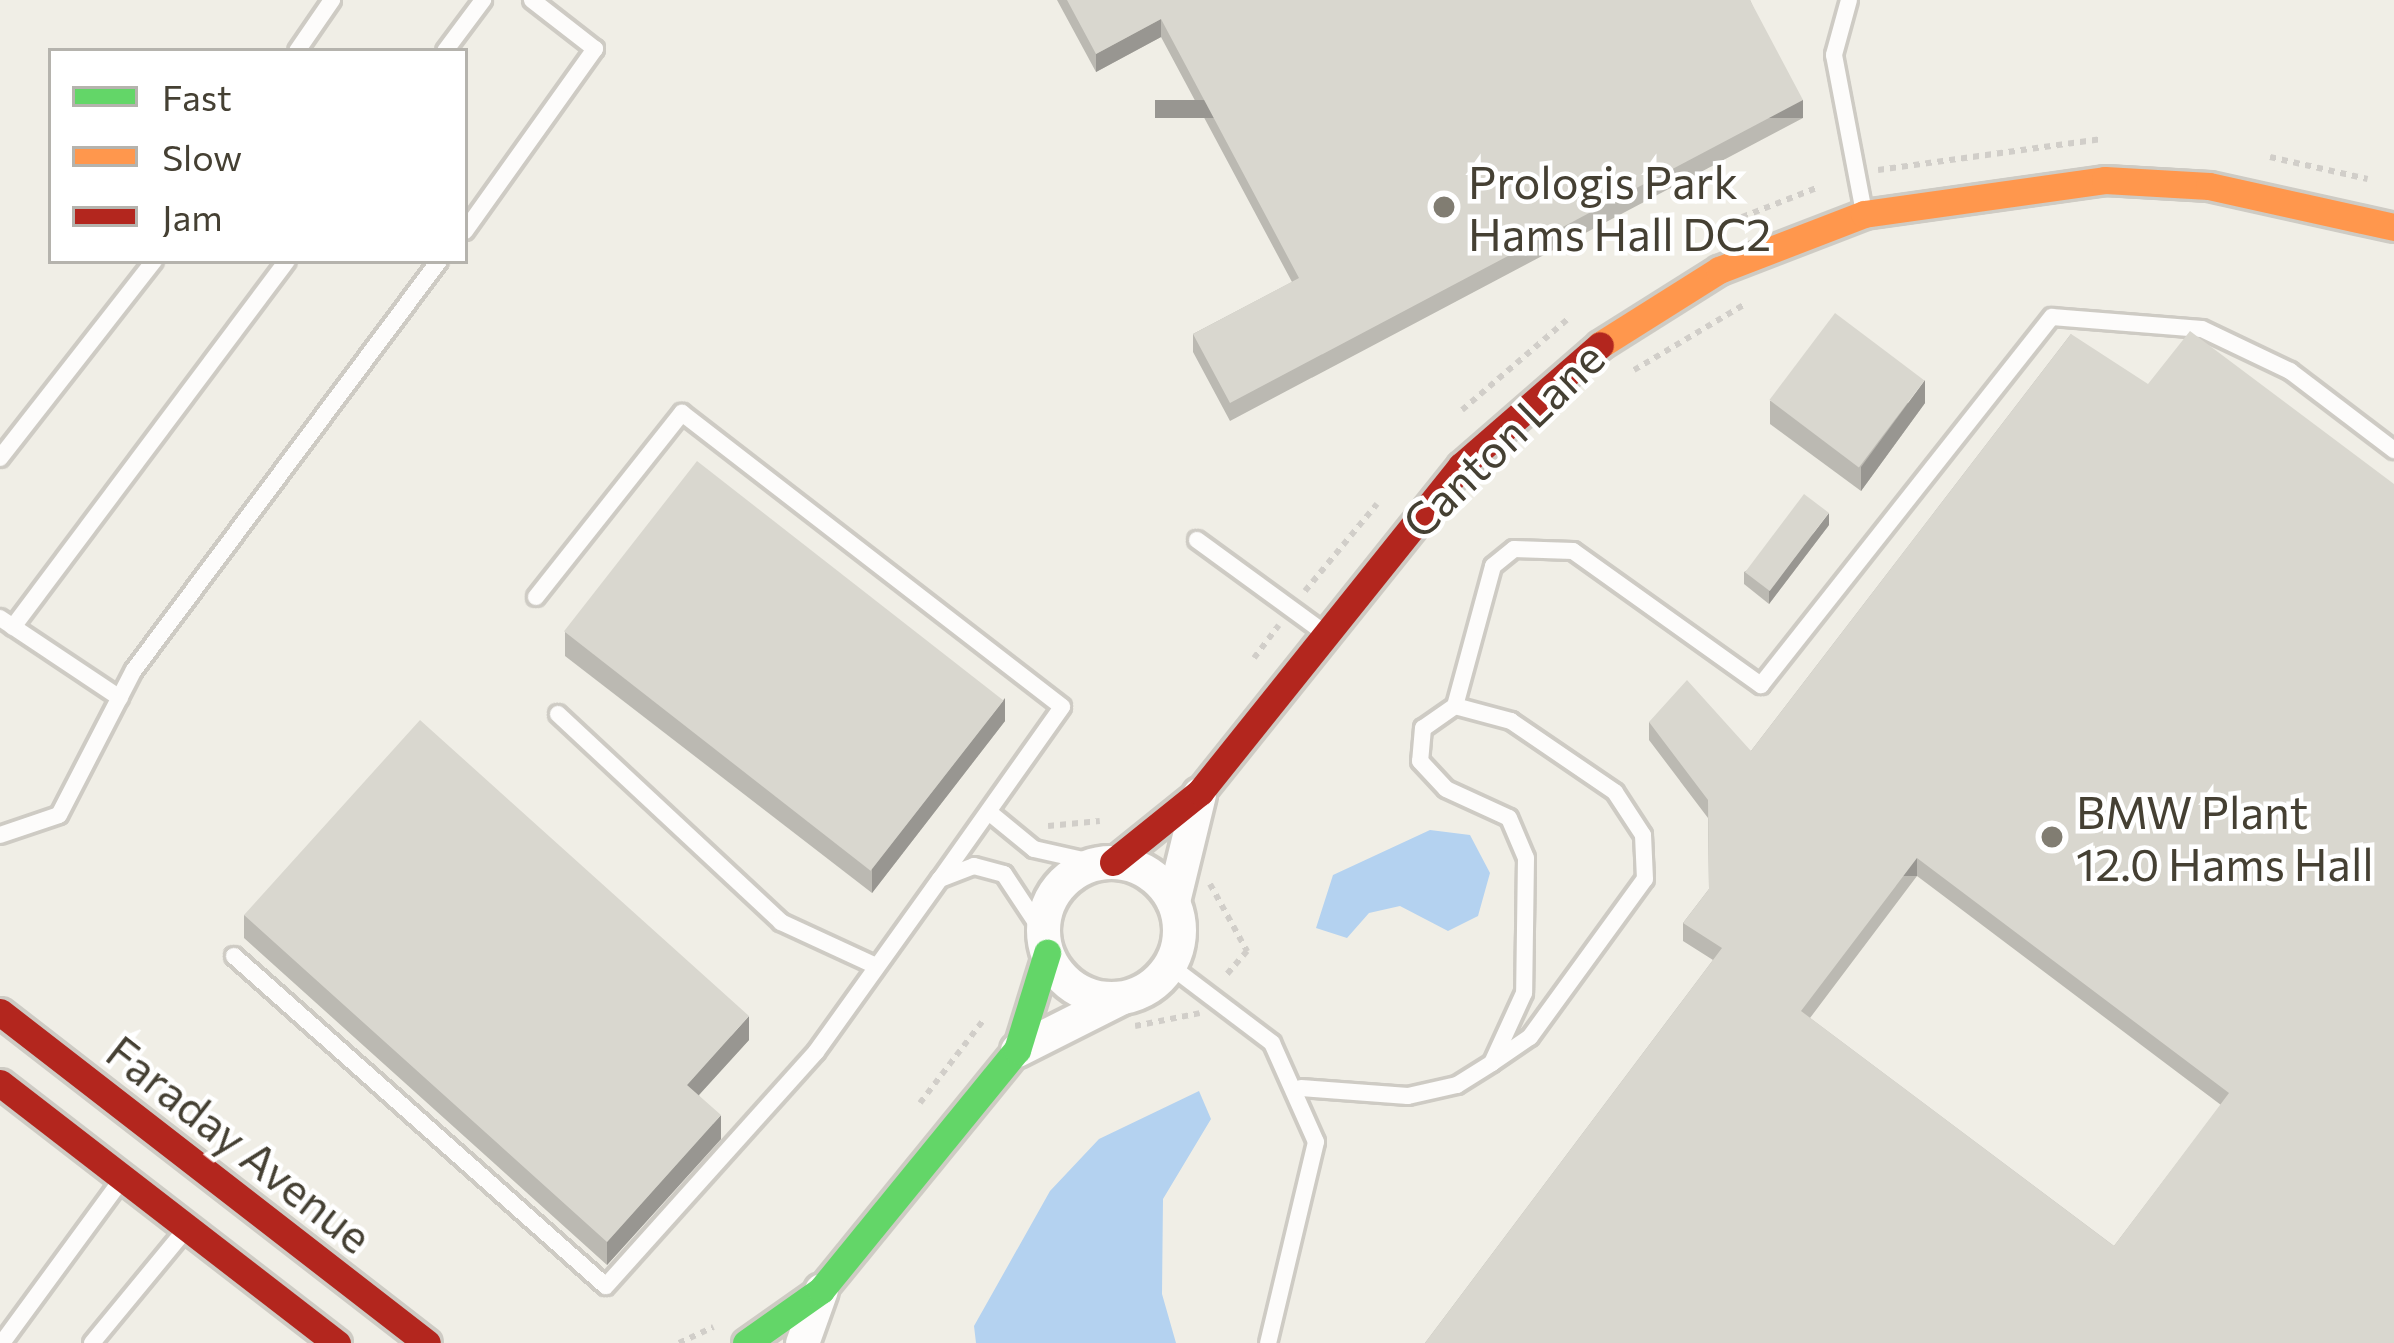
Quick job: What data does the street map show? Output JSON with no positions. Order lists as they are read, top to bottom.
{
  "streets": {
    "street": ["Canton Lane", "Faraday Avenue"]
  },
  "places": ["Prologis Park Hams Hall DC2", "BMW Plant 12.0 Hams Hall"],
  "legend": ["Fast", "Slow", "Jam"]
}
